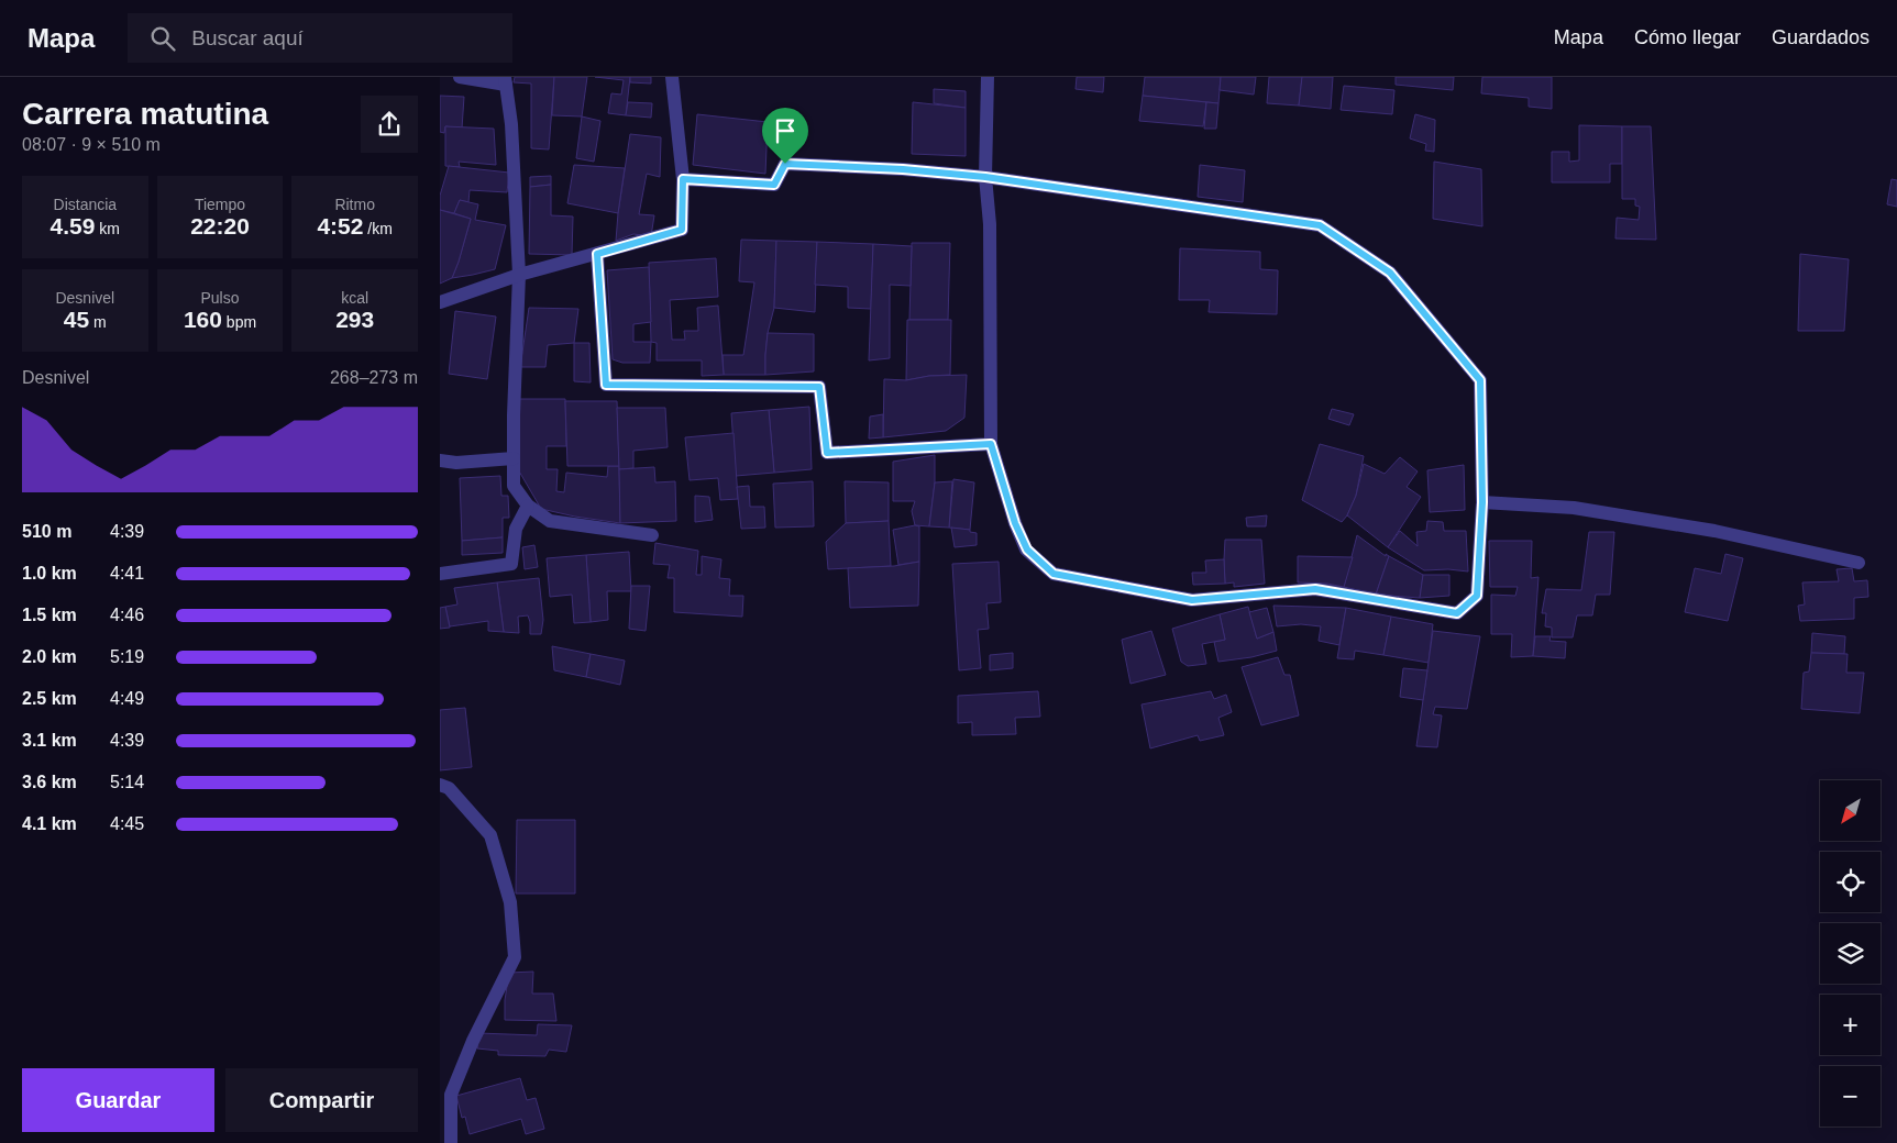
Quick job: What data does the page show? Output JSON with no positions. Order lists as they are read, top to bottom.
{
  "north": "bottom left",
  "page": {
    "header": "Mapa",
    "search": "Buscar aquí",
    "nav": ["Mapa", "Cómo llegar", "Guardados"],
    "heading": ["Carrera matutina", "08:07 · 9 × 510 m"],
    "stats": [
      ["Distancia", "4.59 km"],
      ["Tiempo", "22:20"],
      ["Ritmo", "4:52 /km"],
      ["Desnivel", "45 m"],
      ["Pulso", "160 bpm"],
      ["kcal", "293"]
    ],
    "chart": ["Desnivel", "268–273 m"],
    "list": [
      {
        "name": "510 m",
        "note": "4:39"
      },
      {
        "name": "1.0 km",
        "note": "4:41"
      },
      {
        "name": "1.5 km",
        "note": "4:46"
      },
      {
        "name": "2.0 km",
        "note": "5:19"
      },
      {
        "name": "2.5 km",
        "note": "4:49"
      },
      {
        "name": "3.1 km",
        "note": "4:39"
      },
      {
        "name": "3.6 km",
        "note": "5:14"
      },
      {
        "name": "4.1 km",
        "note": "4:45"
      }
    ],
    "map_buttons": ["+", "−"],
    "buttons": ["Guardar", "Compartir"]
  }
}
